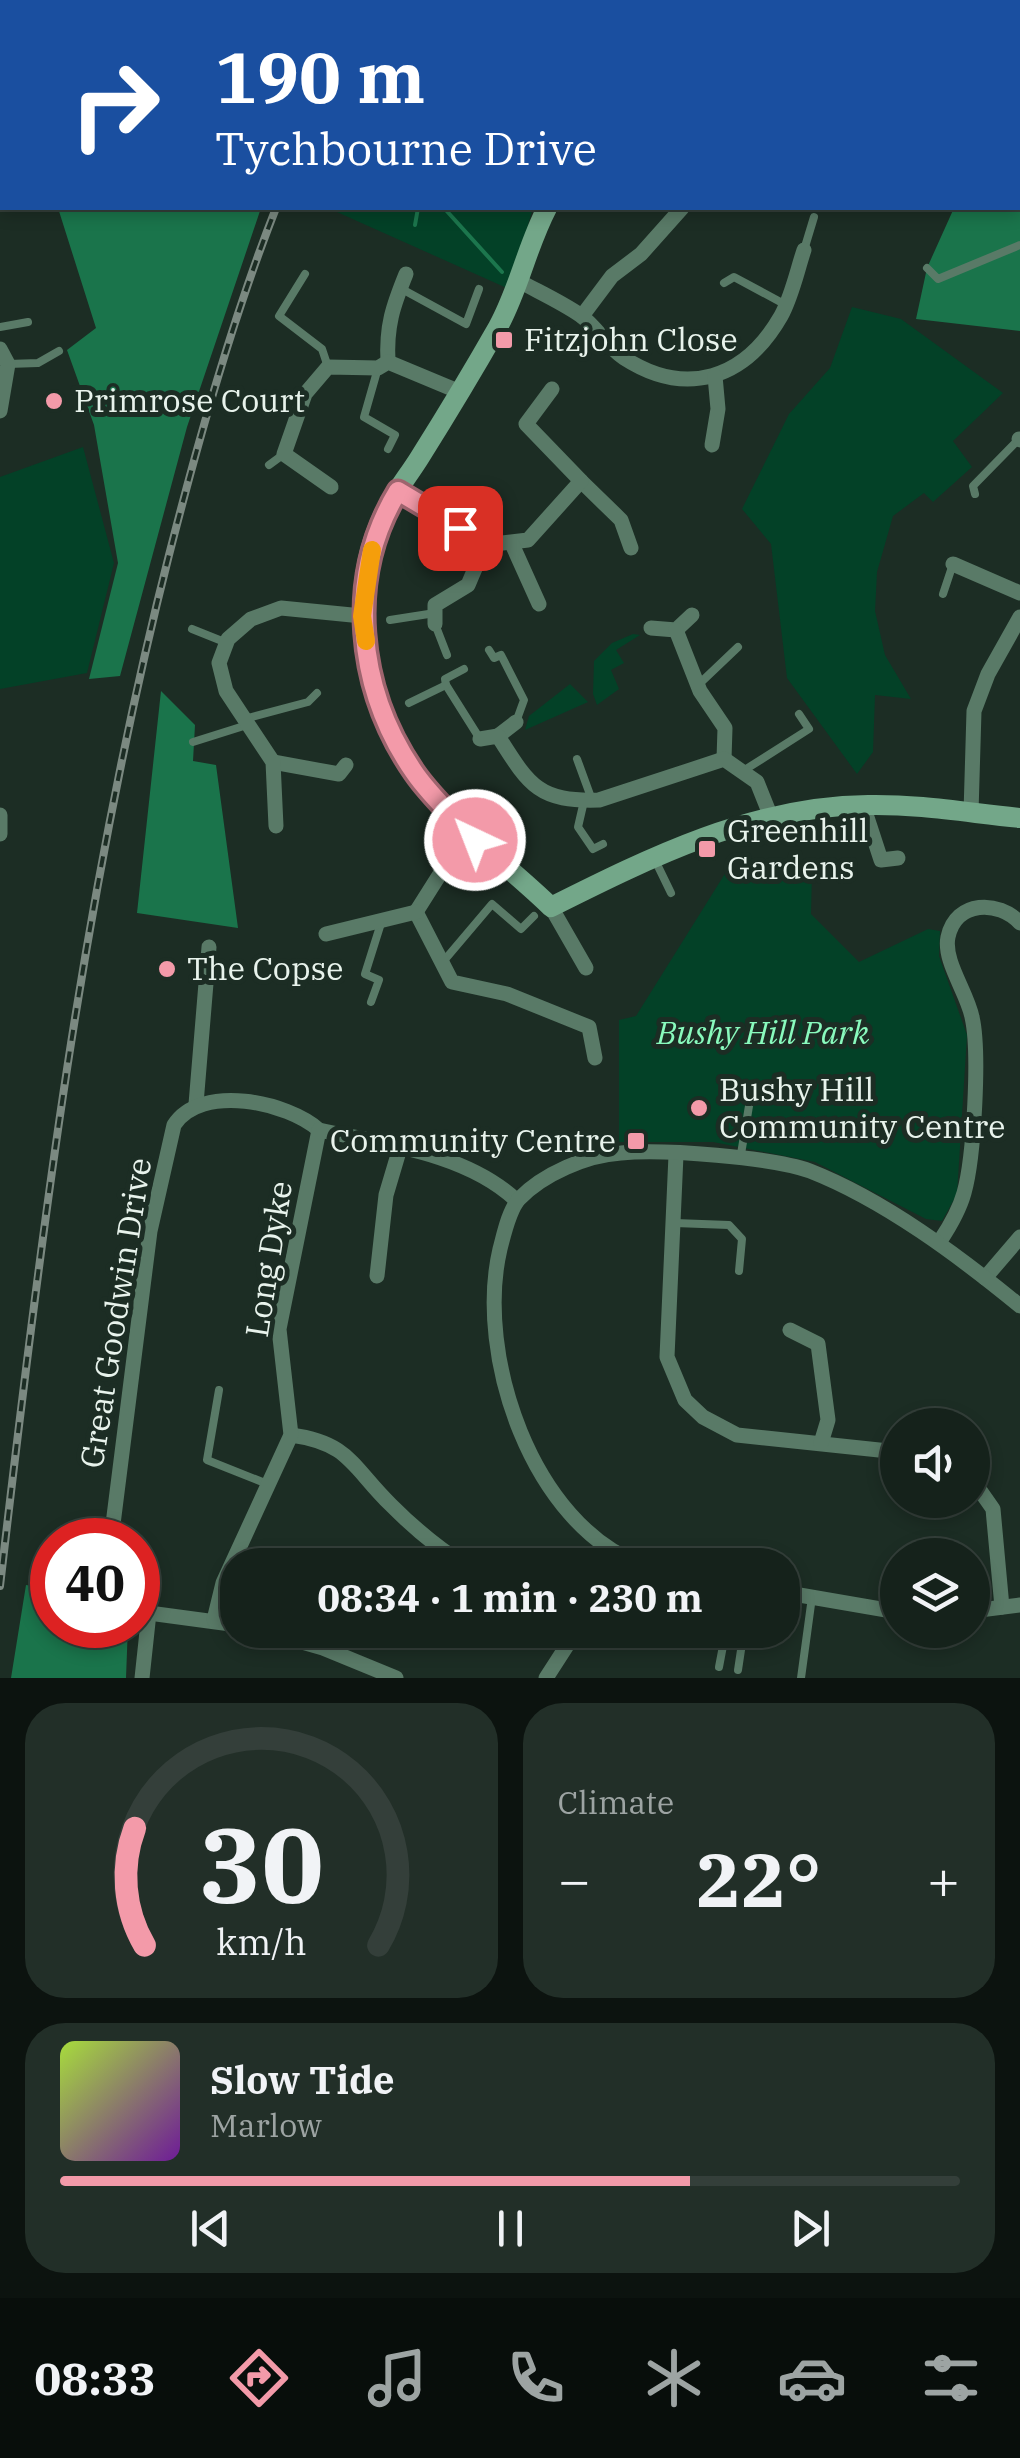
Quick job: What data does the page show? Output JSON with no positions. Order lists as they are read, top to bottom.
{
  "streets": {
    "street": ["Long Dyke", "Great Goodwin Drive"]
  },
  "parks": ["Bushy Hill Park"],
  "places": {
    "transit": ["Fitzjohn Close", "Greenhill Gardens", "Community Centre"],
    "other": ["Primrose Court", "The Copse", "Bushy Hill Community Centre"]
  },
  "page": {
    "turn": ["190 m", "Tychbourne Drive"],
    "limit": "40",
    "trip": "08:34 · 1 min · 230 m",
    "tile": "Climate",
    "heat": ["−", "22°", "+"],
    "song": ["Slow Tide", "Marlow"],
    "tabs": "08:33",
    "gauge": ["30", "km/h"]
  }
}
